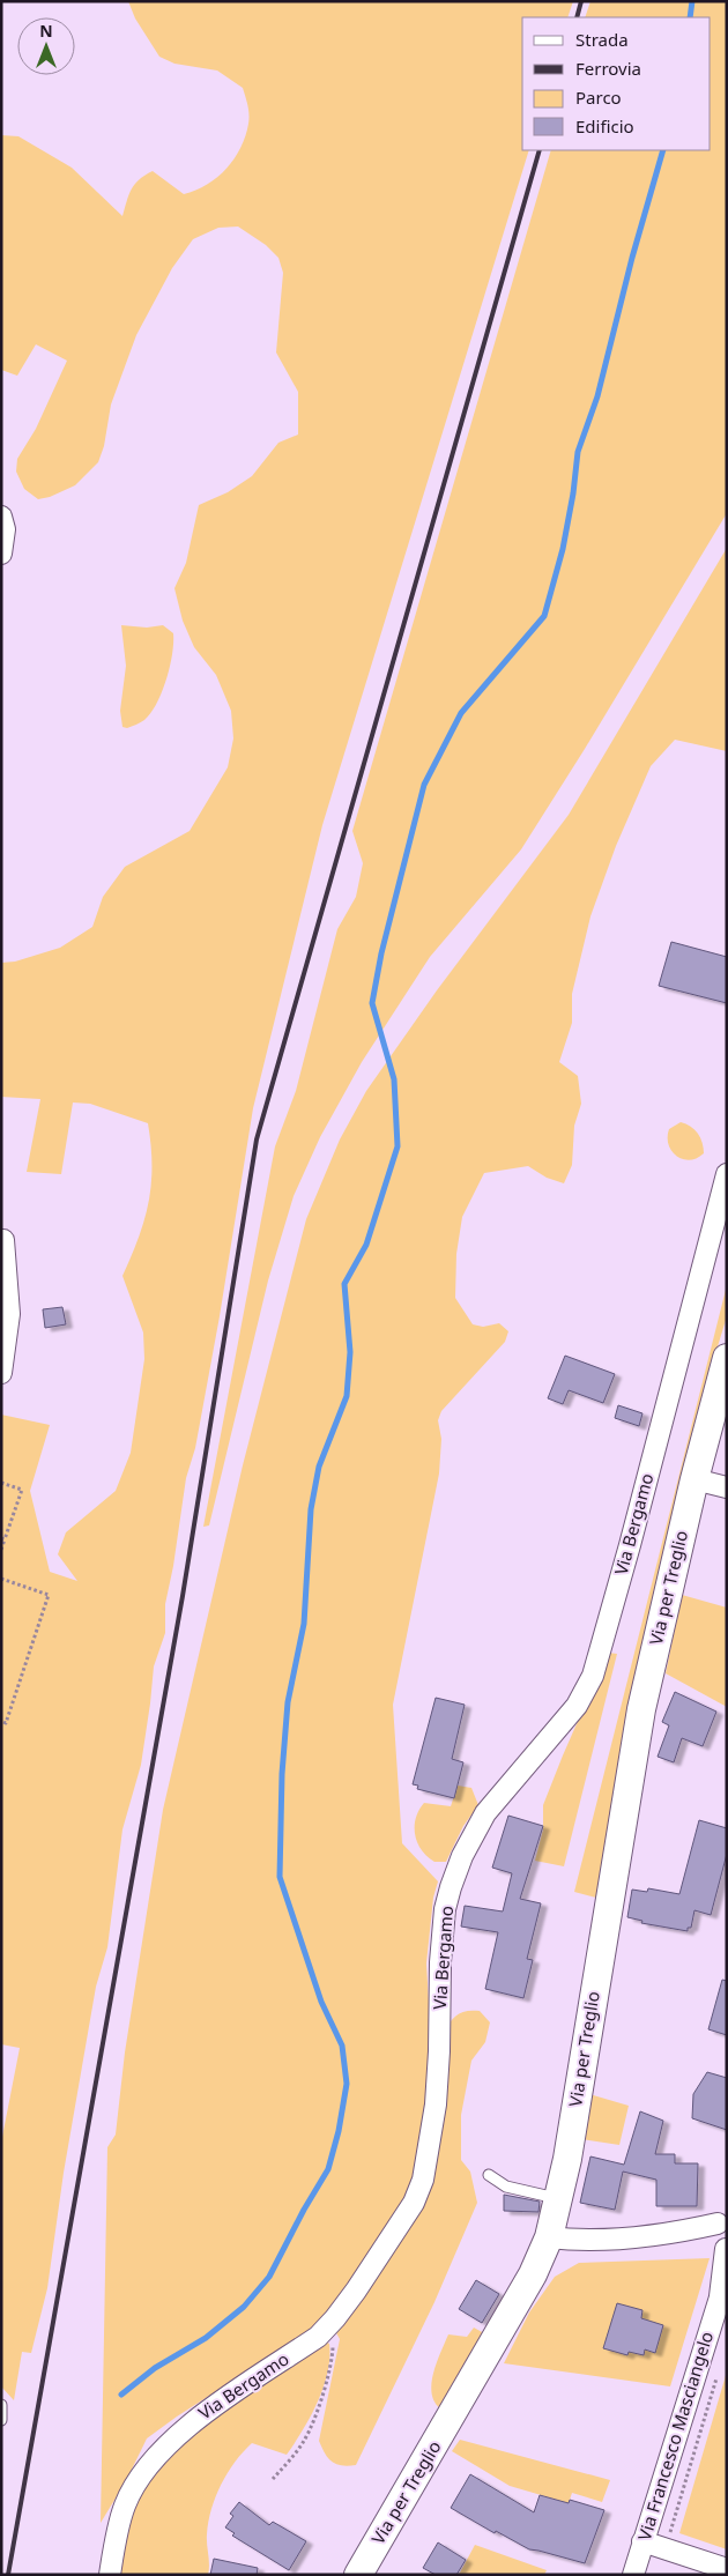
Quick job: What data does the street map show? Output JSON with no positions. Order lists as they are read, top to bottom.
{
  "streets": {
    "main road": ["Via per Treglio"],
    "street": ["Via Bergamo", "Via Francesco Masciangelo"]
  },
  "legend": [
    "Strada",
    "Ferrovia",
    "Parco",
    "Edificio"
  ],
  "north": "top"
}
